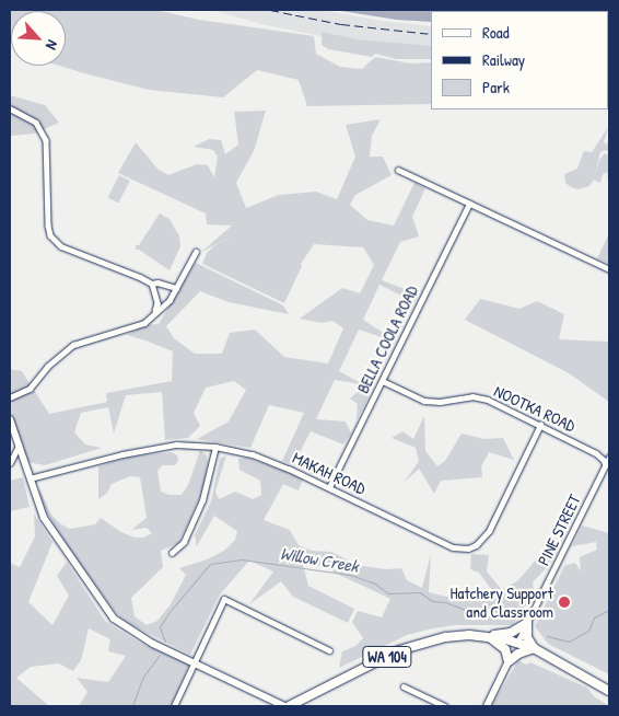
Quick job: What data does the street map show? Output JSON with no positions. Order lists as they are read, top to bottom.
{
  "streets": {
    "main road": ["WA 104"],
    "street": [
      "BELLA COOLA ROAD",
      "NOOTKA ROAD",
      "MAKAH ROAD",
      "PINE STREET"
    ]
  },
  "crossings": [
    ["BELLA COOLA ROAD", "NOOTKA ROAD"],
    ["BELLA COOLA ROAD", "MAKAH ROAD"],
    ["NOOTKA ROAD", "MAKAH ROAD"],
    ["NOOTKA ROAD", "PINE STREET"],
    ["PINE STREET", "WA 104"]
  ],
  "water": ["Willow Creek"],
  "places": ["Hatchery Support and Classroom"],
  "legend": ["Road", "Railway", "Park"],
  "north": "bottom right"
}
